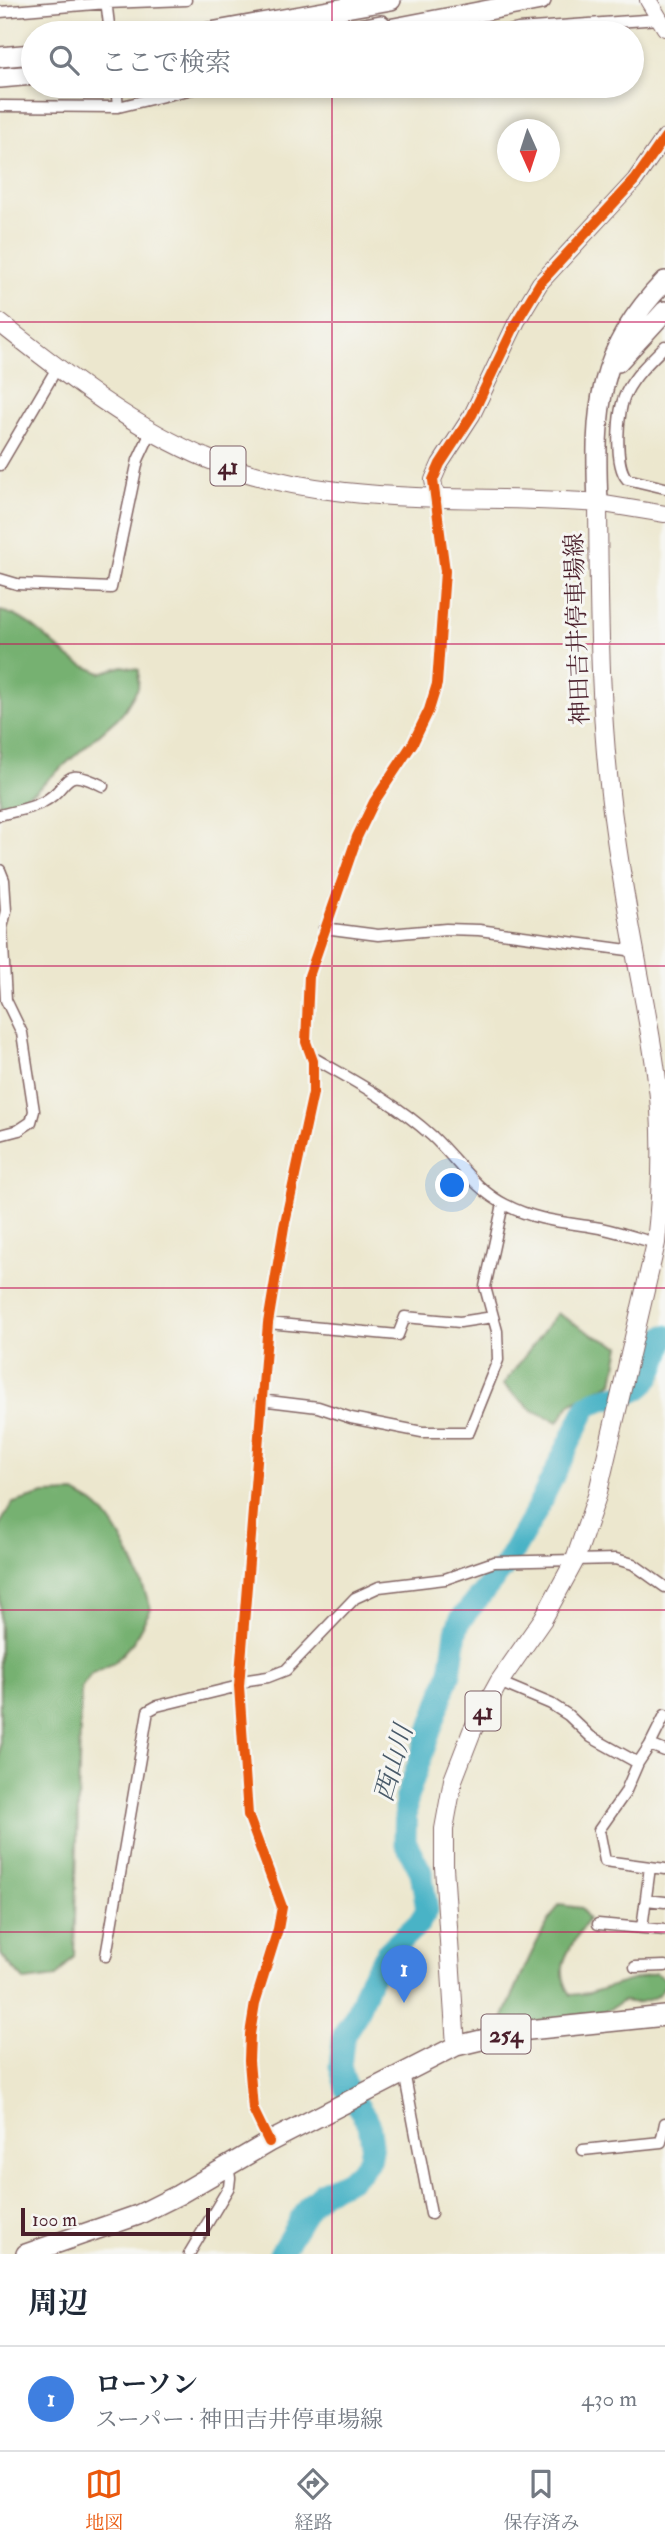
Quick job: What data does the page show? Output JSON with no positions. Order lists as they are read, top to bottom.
{
  "streets": {
    "highway": ["254"],
    "main road": ["41", "神田吉井停車場線"]
  },
  "crossings": [
    ["神田吉井停車場線", "254"]
  ],
  "water": ["西山川"],
  "scale_bar": "100 m",
  "north": "bottom",
  "page": {
    "search": "ここで検索",
    "pins": "1",
    "scale": "100 m",
    "heading": "周辺",
    "list": [
      {
        "mark": "1",
        "name": "ローソン",
        "note": "スーパー · 神田吉井停車場線",
        "value": "430 m"
      }
    ],
    "nav": ["地図", "経路", "保存済み"]
  }
}
